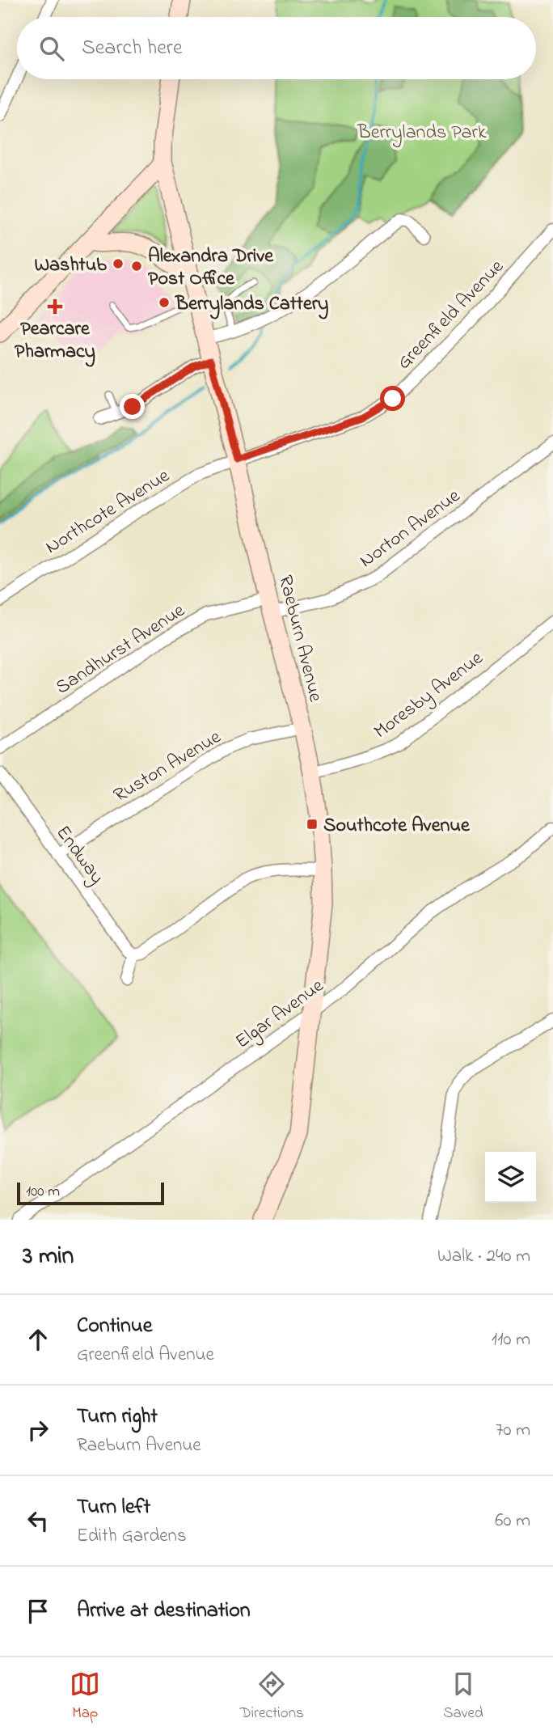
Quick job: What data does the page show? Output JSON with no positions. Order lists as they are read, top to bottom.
{
  "streets": {
    "street": [
      "Greenfield Avenue",
      "Northcote Avenue",
      "Norton Avenue",
      "Raeburn Avenue",
      "Sandhurst Avenue",
      "Moresby Avenue",
      "Ruston Avenue",
      "Endway",
      "Elgar Avenue"
    ]
  },
  "crossings": [
    ["Greenfield Avenue", "Northcote Avenue"],
    ["Greenfield Avenue", "Raeburn Avenue"],
    ["Northcote Avenue", "Raeburn Avenue"],
    ["Norton Avenue", "Raeburn Avenue"],
    ["Norton Avenue", "Sandhurst Avenue"],
    ["Raeburn Avenue", "Sandhurst Avenue"],
    ["Raeburn Avenue", "Moresby Avenue"],
    ["Raeburn Avenue", "Ruston Avenue"],
    ["Raeburn Avenue", "Elgar Avenue"],
    ["Ruston Avenue", "Endway"]
  ],
  "parks": ["Berrylands Park"],
  "places": {
    "other": ["Washtub", "Alexandra Drive Post Office", "Berrylands Cattery"],
    "health": ["Pearcare Pharmacy"],
    "transit": ["Southcote Avenue"]
  },
  "scale_bar": "100 m",
  "page": {
    "search": "Search here",
    "scale": "100 m",
    "heading": ["3 min", "Walk · 240 m"],
    "list": [
      ["Continue", "Greenfield Avenue", "110 m"],
      ["Turn right", "Raeburn Avenue", "70 m"],
      ["Turn left", "Edith Gardens", "60 m"],
      "Arrive at destination"
    ],
    "nav": ["Map", "Directions", "Saved"]
  }
}
